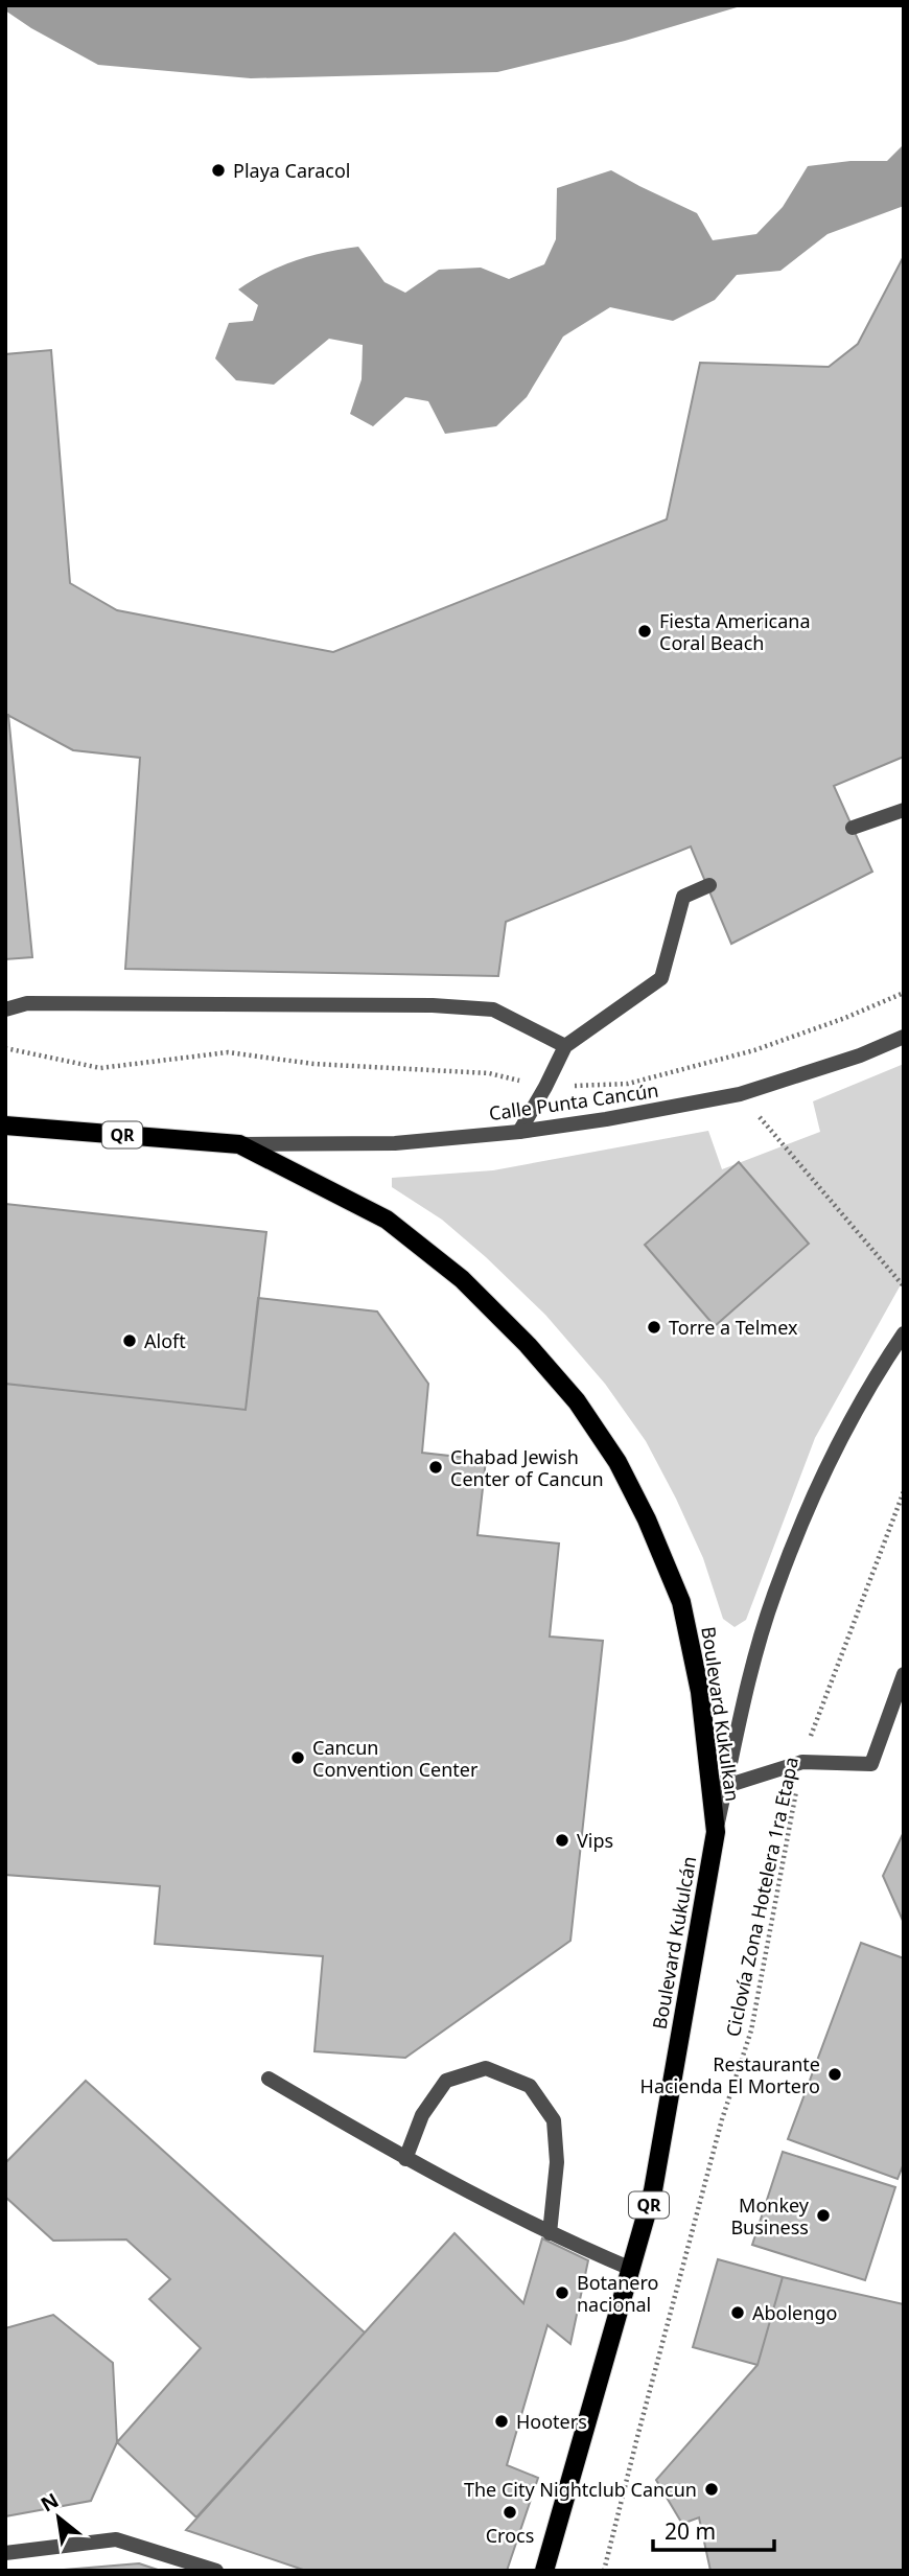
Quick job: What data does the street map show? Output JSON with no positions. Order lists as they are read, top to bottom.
{
  "streets": {
    "main road": ["QR", "Boulevard Kukulkan", "Boulevard Kukulcán"],
    "street": ["Calle Punta Cancún"],
    "path": ["Ciclovía Zona Hotelera 1ra Etapa"]
  },
  "crossings": [
    ["Calle Punta Cancún", "QR"],
    ["Calle Punta Cancún", "Boulevard Kukulkan"],
    ["QR", "Boulevard Kukulkan"],
    ["Boulevard Kukulkan", "Boulevard Kukulcán"]
  ],
  "places": [
    "Playa Caracol",
    "Fiesta Americana Coral Beach",
    "Torre a Telmex",
    "Aloft",
    "Chabad Jewish Center of Cancun",
    "Cancun Convention Center",
    "Vips",
    "Restaurante Hacienda El Mortero",
    "Monkey Business",
    "Botanero nacional",
    "Abolengo",
    "Hooters",
    "The City Nightclub Cancun",
    "Crocs"
  ],
  "scale_bar": "20 m",
  "north": "top left"
}
